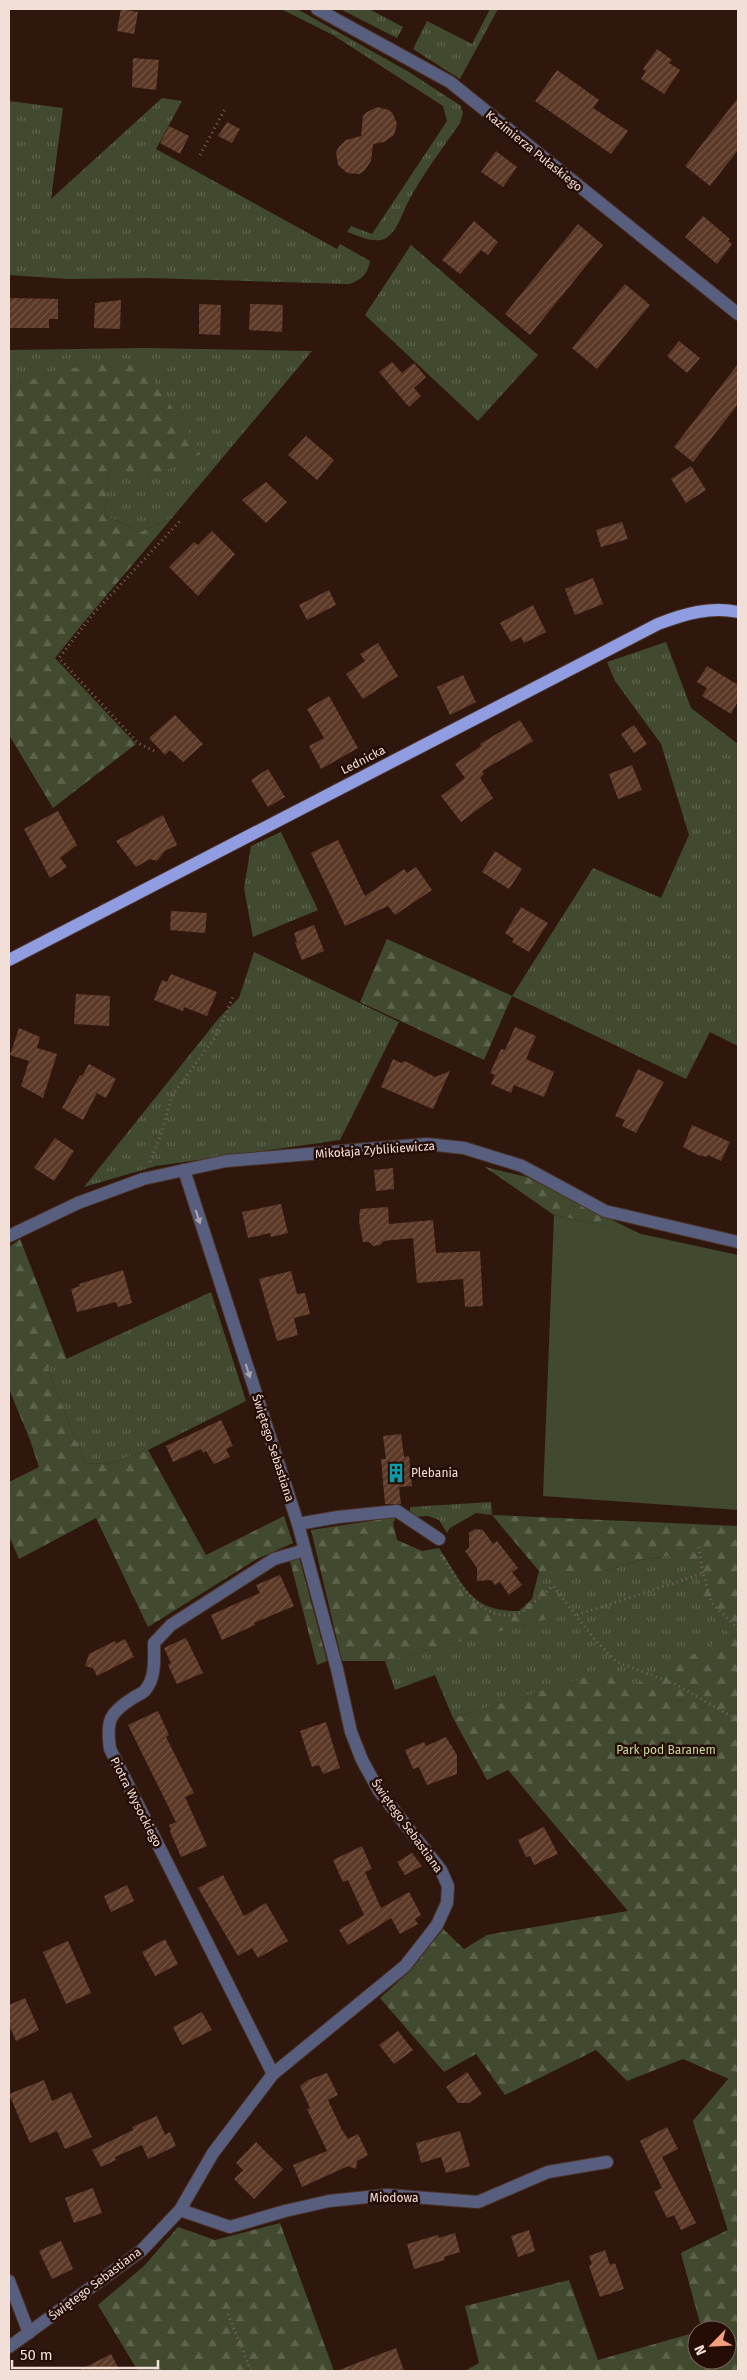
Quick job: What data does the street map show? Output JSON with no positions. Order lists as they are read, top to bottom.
{
  "streets": {
    "main road": ["Lednicka"],
    "street": [
      "Kazimierza Pułaskiego",
      "Mikołaja Zyblikiewicza",
      "Świętego Sebastiana",
      "Piotra Wysockiego",
      "Miodowa"
    ]
  },
  "crossings": [
    ["Mikołaja Zyblikiewicza", "Świętego Sebastiana"],
    ["Świętego Sebastiana", "Piotra Wysockiego"],
    ["Świętego Sebastiana", "Miodowa"]
  ],
  "parks": ["Park pod Baranem"],
  "places": {
    "building": ["Plebania"]
  },
  "scale_bar": "50 m",
  "north": "bottom left"
}
